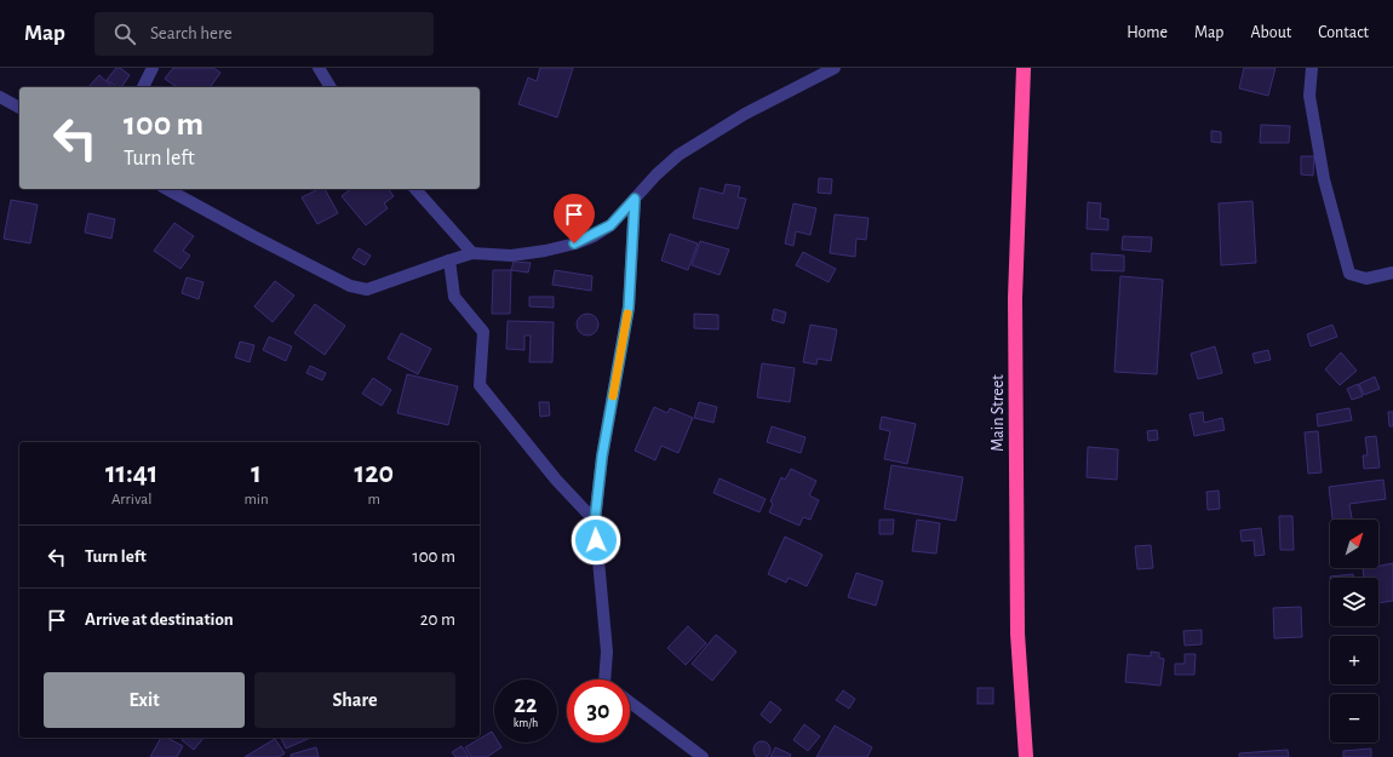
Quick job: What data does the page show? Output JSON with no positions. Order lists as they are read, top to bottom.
{
  "streets": {
    "highway": ["Main Street"]
  },
  "north": "top right",
  "page": {
    "header": "Map",
    "search": "Search here",
    "nav": [
      "Home",
      "Map",
      "About",
      "Contact"
    ],
    "turn": ["100 m", "Turn left"],
    "eta": [
      "11:41",
      "Arrival",
      "1",
      "min",
      "120",
      "m"
    ],
    "map_buttons": ["+", "−"],
    "list": [
      {
        "name": "Turn left",
        "value": "100 m"
      },
      {
        "name": "Arrive at destination",
        "value": "20 m"
      }
    ],
    "buttons": ["Exit", "Share"],
    "speed": "22 km/h",
    "limit": "30"
  }
}
